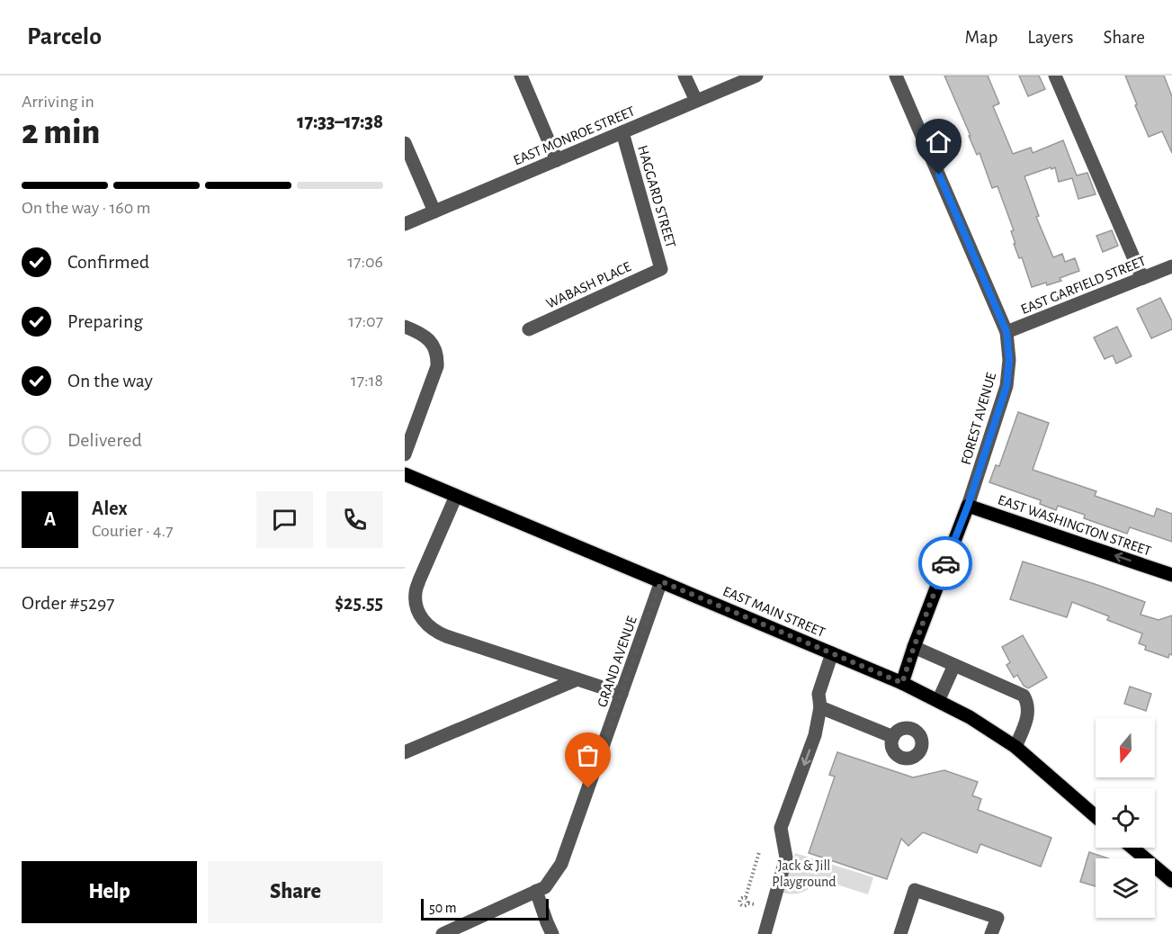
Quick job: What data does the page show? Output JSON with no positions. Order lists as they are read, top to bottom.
{
  "streets": {
    "main road": ["FOREST AVENUE", "EAST WASHINGTON STREET", "EAST MAIN STREET"],
    "street": [
      "EAST MONROE STREET",
      "HAGGARD STREET",
      "WABASH PLACE",
      "EAST GARFIELD STREET",
      "GRAND AVENUE"
    ]
  },
  "crossings": [
    ["EAST MONROE STREET", "HAGGARD STREET"],
    ["HAGGARD STREET", "WABASH PLACE"],
    ["EAST GARFIELD STREET", "FOREST AVENUE"],
    ["FOREST AVENUE", "EAST WASHINGTON STREET"],
    ["FOREST AVENUE", "EAST MAIN STREET"],
    ["EAST MAIN STREET", "GRAND AVENUE"]
  ],
  "one_way": ["EAST WASHINGTON STREET"],
  "parks": ["Jack & Jill Playground"],
  "scale_bar": "50 m",
  "north": "bottom",
  "page": {
    "header": "Parcelo",
    "nav": ["Map", "Layers", "Share"],
    "heading": ["2 min", "Arriving in", "17:33–17:38"],
    "panel": [
      "Alex",
      "Courier · 4.7",
      "Order #5297",
      "$25.55"
    ],
    "bar": "On the way · 160 m",
    "list": [
      ["Confirmed", "17:06"],
      ["Preparing", "17:07"],
      ["On the way", "17:18"],
      "Delivered"
    ],
    "round": "A",
    "buttons": ["Help", "Share"],
    "scale": "50 m"
  }
}
